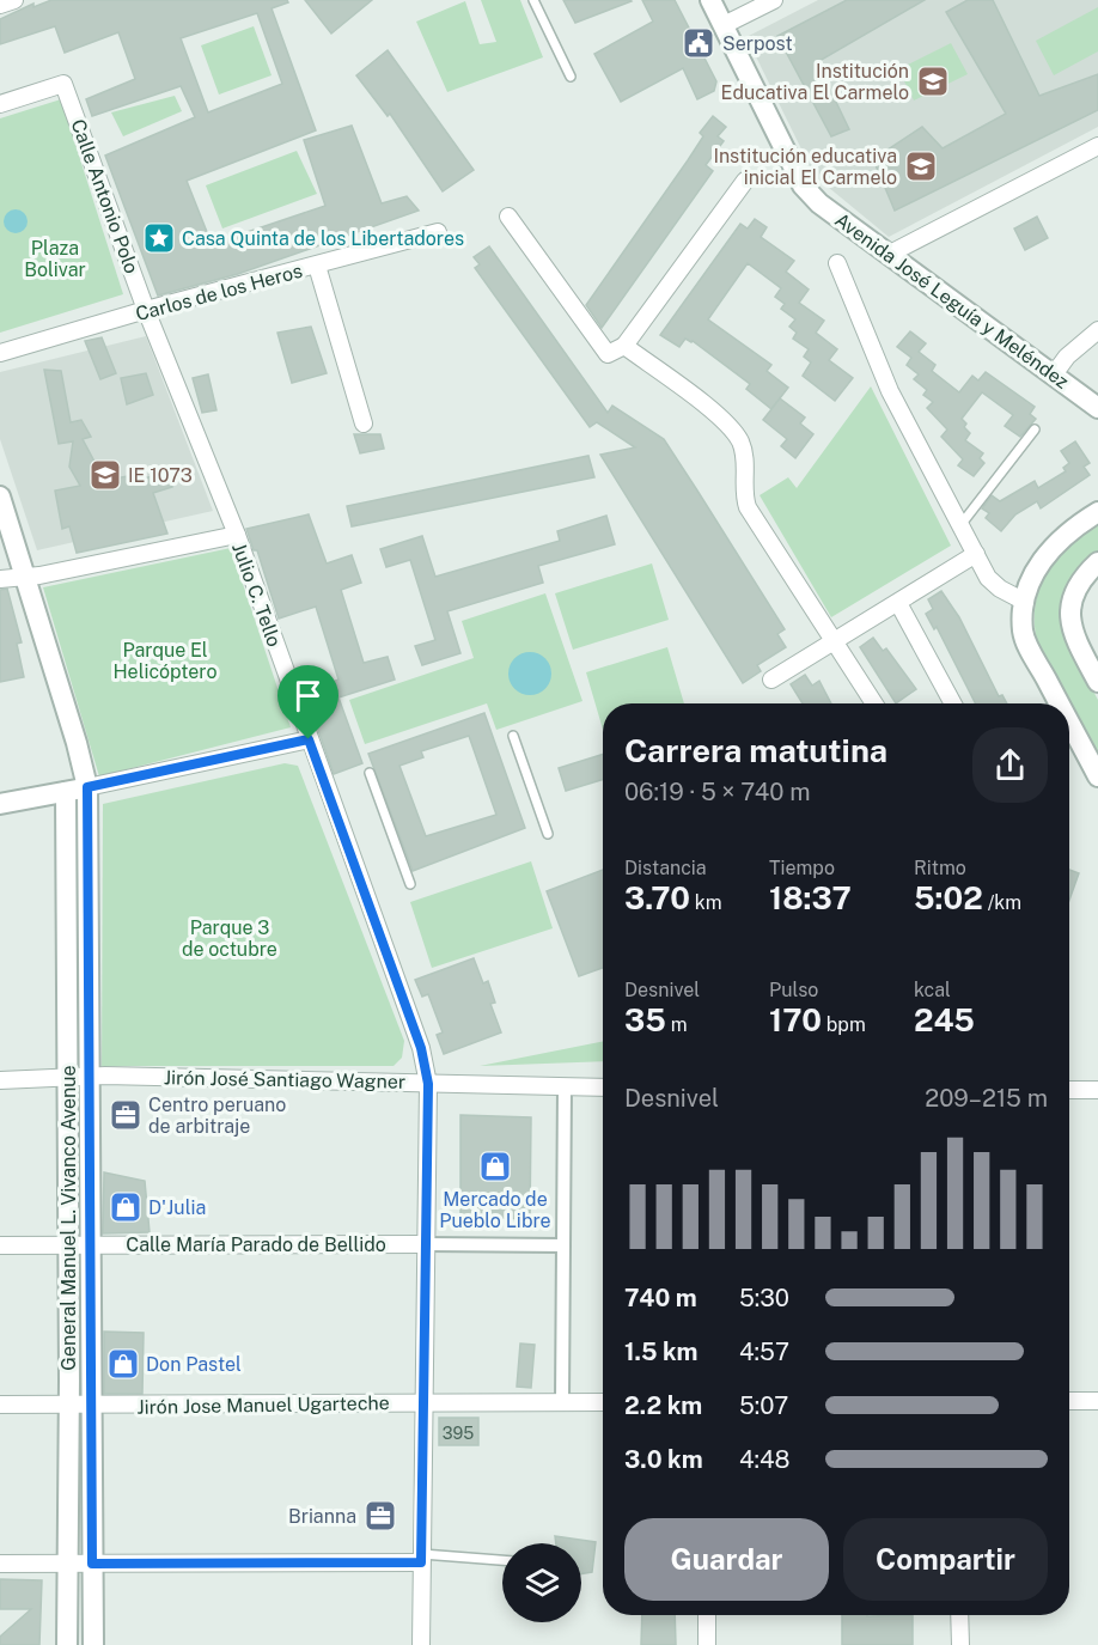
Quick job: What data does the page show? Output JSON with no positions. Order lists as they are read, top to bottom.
{
  "streets": {
    "street": [
      "Calle Antonio Polo",
      "Carlos de los Heros",
      "Avenida José Leguía y Meléndez",
      "Julio C. Tello",
      "Jirón José Santiago Wagner",
      "General Manuel L. Vivanco Avenue",
      "Calle María Parado de Bellido",
      "Jirón Jose Manuel Ugarteche"
    ]
  },
  "crossings": [
    ["Calle Antonio Polo", "Carlos de los Heros"],
    ["Calle Antonio Polo", "Julio C. Tello"],
    ["Carlos de los Heros", "Julio C. Tello"],
    ["Julio C. Tello", "Jirón José Santiago Wagner"],
    ["Julio C. Tello", "Calle María Parado de Bellido"],
    ["Julio C. Tello", "Jirón Jose Manuel Ugarteche"],
    ["Jirón José Santiago Wagner", "General Manuel L. Vivanco Avenue"],
    ["General Manuel L. Vivanco Avenue", "Calle María Parado de Bellido"],
    ["General Manuel L. Vivanco Avenue", "Jirón Jose Manuel Ugarteche"]
  ],
  "parks": ["Plaza Bolivar", "Parque El Helicóptero", "Parque 3 de octubre"],
  "places": {
    "public building": ["Serpost"],
    "school or university": ["Institución Educativa El Carmelo", "Institución educativa inicial El Carmelo", "IE 1073"],
    "place": ["Casa Quinta de los Libertadores"],
    "office": ["Centro peruano de arbitraje", "Brianna"],
    "shop": ["Mercado de Pueblo Libre", "D'Julia", "Don Pastel"]
  },
  "house_numbers": ["395"],
  "page": {
    "heading": ["Carrera matutina", "06:19 · 5 × 740 m"],
    "stats": [
      ["Distancia", "3.70 km"],
      ["Tiempo", "18:37"],
      ["Ritmo", "5:02 /km"],
      ["Desnivel", "35 m"],
      ["Pulso", "170 bpm"],
      ["kcal", "245"]
    ],
    "chart": ["Desnivel", "209–215 m"],
    "list": [
      {
        "name": "740 m",
        "note": "5:30"
      },
      {
        "name": "1.5 km",
        "note": "4:57"
      },
      {
        "name": "2.2 km",
        "note": "5:07"
      },
      {
        "name": "3.0 km",
        "note": "4:48"
      }
    ],
    "buttons": ["Guardar", "Compartir"]
  }
}
